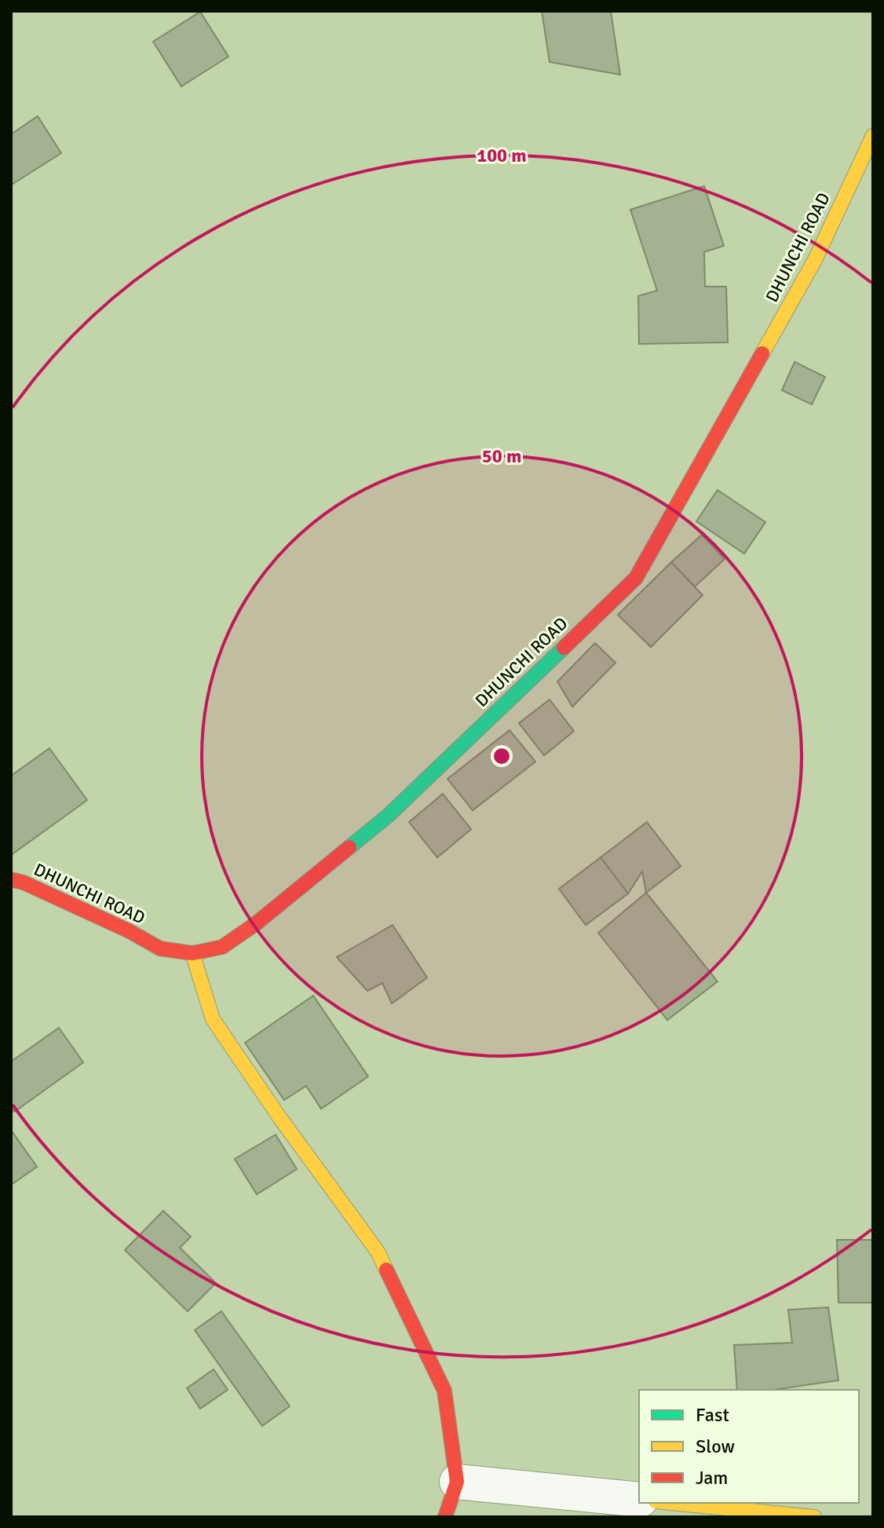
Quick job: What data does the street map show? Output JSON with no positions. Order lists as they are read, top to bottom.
{
  "streets": {
    "street": ["DHUNCHI ROAD"]
  },
  "legend": ["Fast", "Slow", "Jam"],
  "rings": ["100 m", "50 m"]
}
